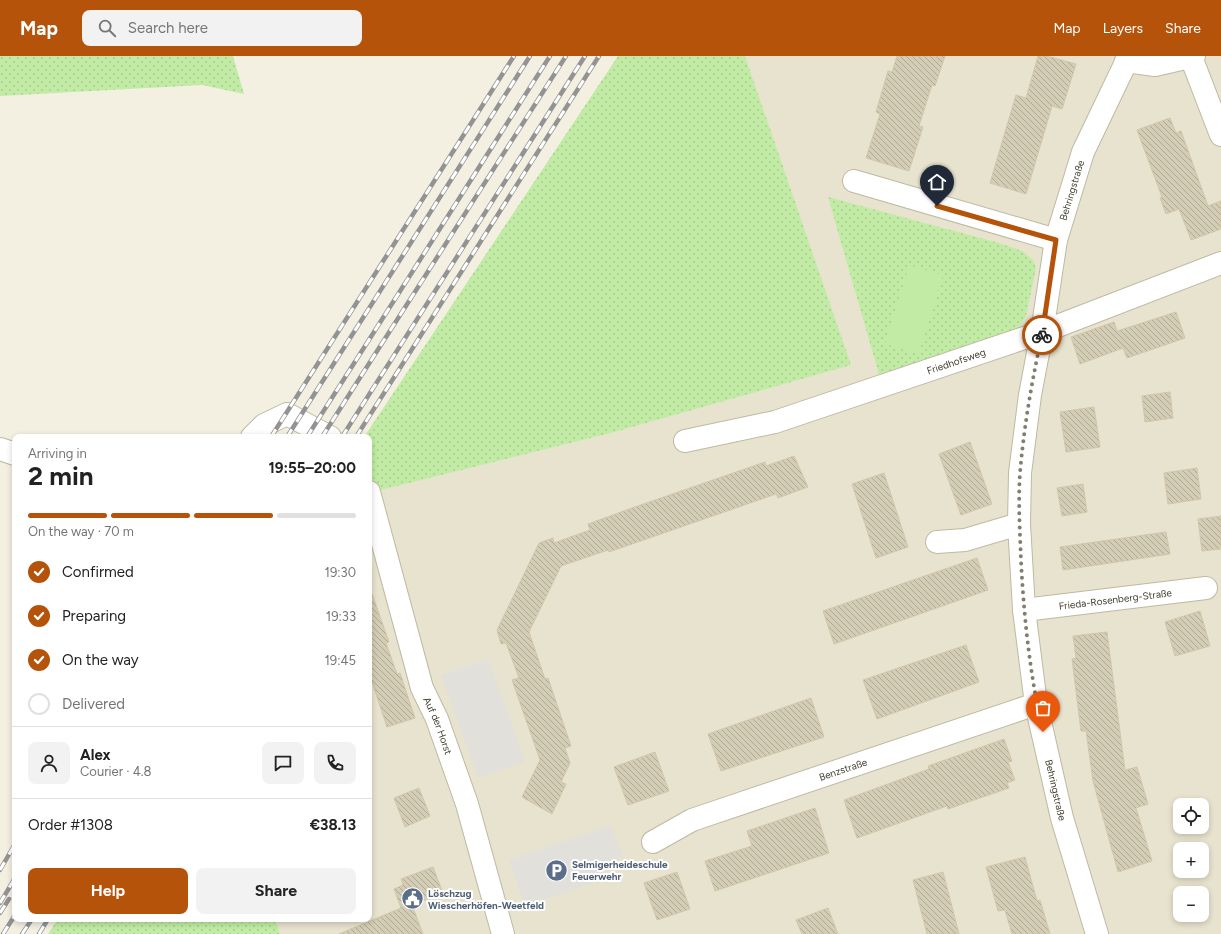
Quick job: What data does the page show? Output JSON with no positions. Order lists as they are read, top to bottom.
{
  "streets": {
    "street": [
      "Behringstraße",
      "Friedhofsweg",
      "Frieda-Rosenberg-Straße",
      "Auf der Horst",
      "Benzstraße"
    ]
  },
  "crossings": [
    ["Behringstraße", "Friedhofsweg"],
    ["Behringstraße", "Frieda-Rosenberg-Straße"],
    ["Behringstraße", "Benzstraße"]
  ],
  "places": {
    "parking": ["Selmigerheideschule Feuerwehr"],
    "public building": ["Löschzug Wiescherhöfen-Weetfeld"]
  },
  "page": {
    "header": "Map",
    "search": "Search here",
    "nav": ["Map", "Layers", "Share"],
    "heading": ["2 min", "Arriving in", "19:55–20:00"],
    "panel": [
      "Alex",
      "Courier · 4.8",
      "Order #1308",
      "€38.13"
    ],
    "bar": "On the way · 70 m",
    "list": [
      ["Confirmed", "19:30"],
      ["Preparing", "19:33"],
      ["On the way", "19:45"],
      "Delivered"
    ],
    "map_buttons": ["+", "−"],
    "buttons": ["Help", "Share"]
  }
}
